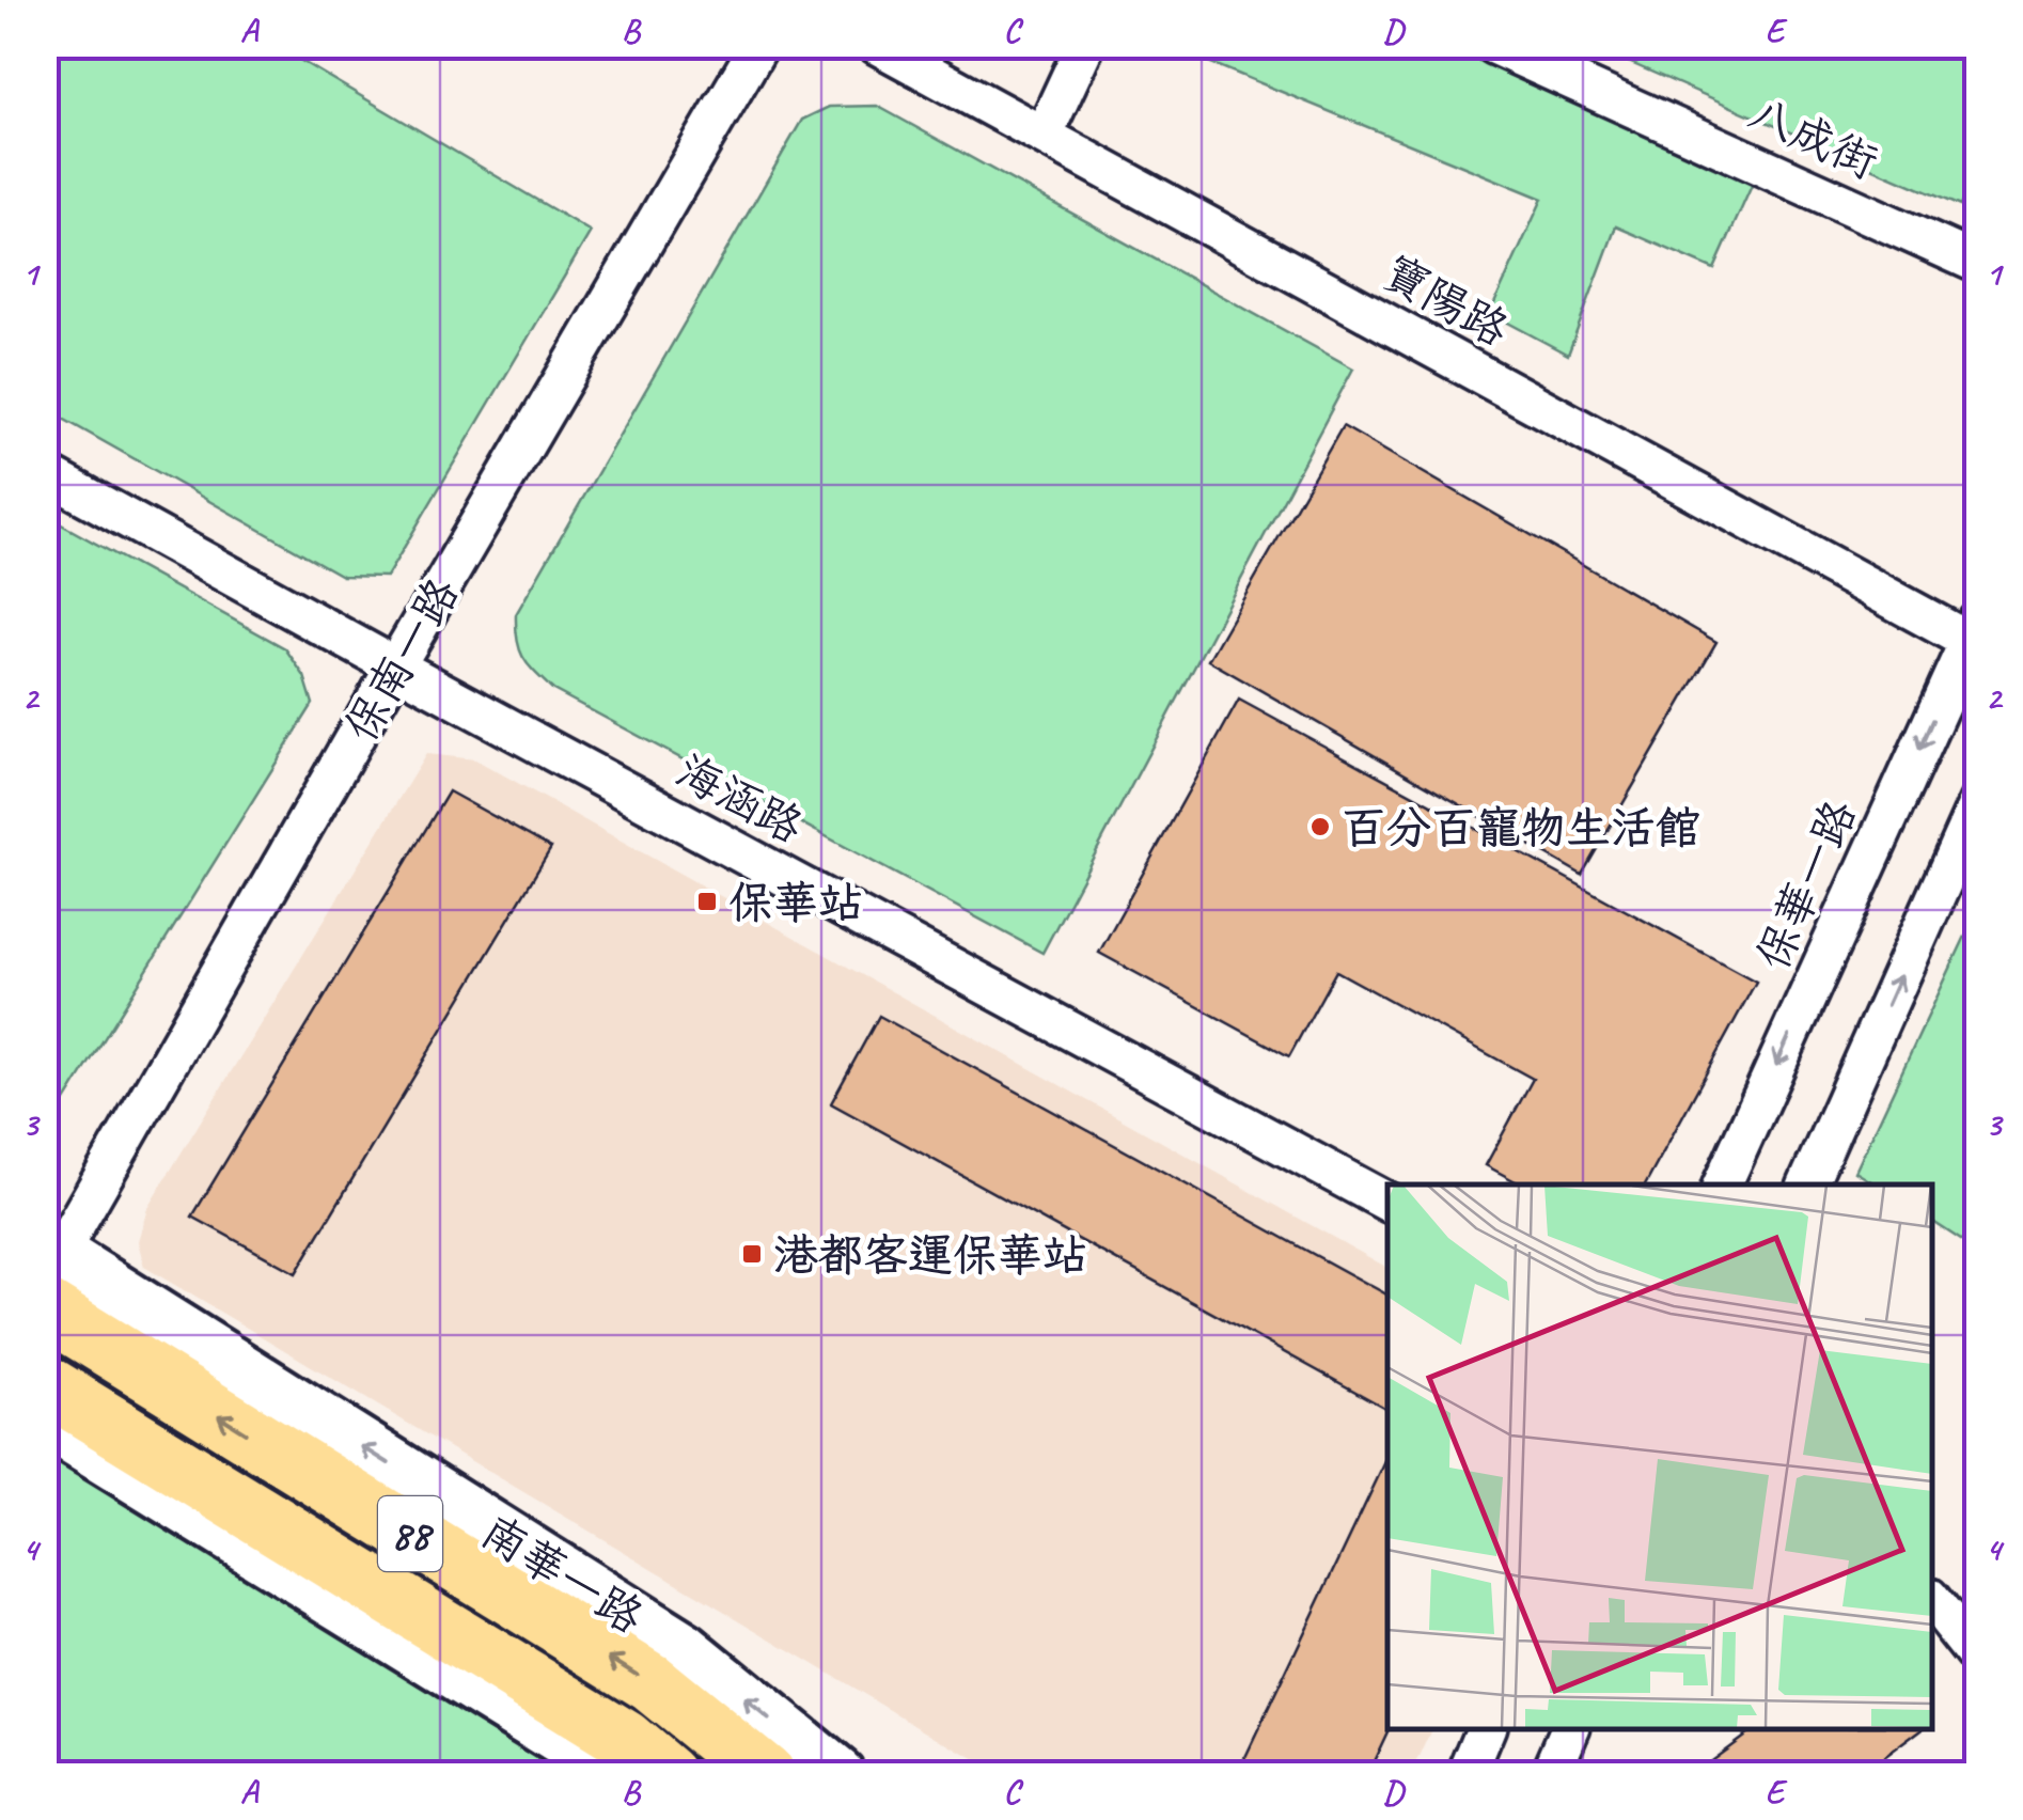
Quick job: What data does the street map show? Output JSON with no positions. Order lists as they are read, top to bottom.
{
  "streets": {
    "highway": ["88"],
    "main road": ["南華一路"],
    "street": [
      "八成街",
      "寶陽路",
      "保南一路",
      "海涵路",
      "保華一路"
    ]
  },
  "crossings": [
    ["寶陽路", "保華一路"],
    ["保南一路", "海涵路"],
    ["保南一路", "88"],
    ["保南一路", "南華一路"],
    ["88", "南華一路"]
  ],
  "places": {
    "other": ["百分百寵物生活館"],
    "transit": ["保華站", "港都客運保華站"]
  },
  "grid": {
    "columns": [
      "A",
      "B",
      "C",
      "D",
      "E"
    ],
    "rows": [
      "1",
      "2",
      "3",
      "4"
    ]
  }
}
